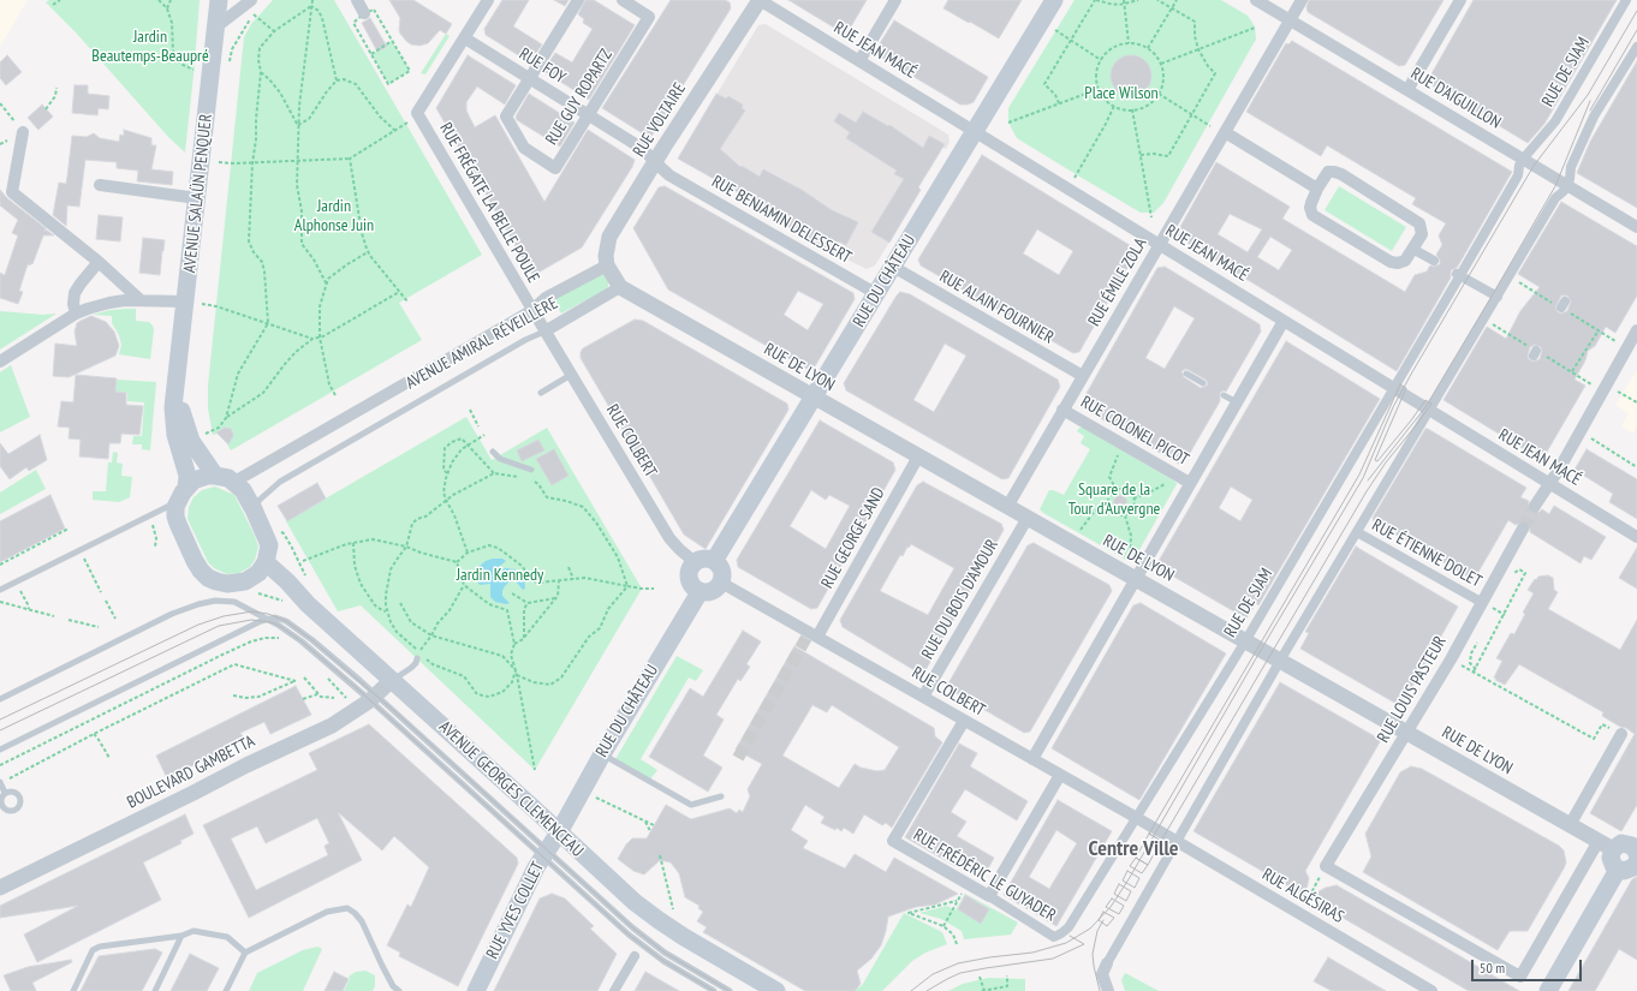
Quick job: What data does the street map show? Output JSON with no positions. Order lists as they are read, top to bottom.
{
  "streets": {
    "main road": [
      "AVENUE SALAÜN PENQUER",
      "RUE DU CHÂTEAU",
      "AVENUE GEORGES CLEMENCEAU",
      "RUE YVES COLLET"
    ],
    "street": [
      "RUE JEAN MACÉ",
      "RUE FOY",
      "RUE DE SIAM",
      "RUE GUY ROPARTZ",
      "RUE D'AIGUILLON",
      "RUE VOLTAIRE",
      "RUE FRÉGATE LA BELLE POULE",
      "RUE BENJAMIN DELESSERT",
      "RUE ÉMILE ZOLA",
      "RUE ALAIN FOURNIER",
      "AVENUE AMIRAL RÉVEILLÈRE",
      "RUE DE LYON",
      "RUE COLONEL PICOT",
      "RUE COLBERT",
      "RUE GEORGE SAND",
      "RUE ÉTIENNE DOLET",
      "RUE DU BOIS D'AMOUR",
      "RUE LOUIS PASTEUR",
      "BOULEVARD GAMBETTA",
      "RUE FRÉDÉRIC LE GUYADER",
      "RUE ALGÉSIRAS"
    ]
  },
  "crossings": [
    ["RUE JEAN MACÉ", "RUE DE SIAM"],
    ["RUE JEAN MACÉ", "RUE VOLTAIRE"],
    ["RUE JEAN MACÉ", "RUE DU CHÂTEAU"],
    ["RUE JEAN MACÉ", "RUE ÉMILE ZOLA"],
    ["RUE FOY", "RUE GUY ROPARTZ"],
    ["RUE FOY", "RUE VOLTAIRE"],
    ["RUE FOY", "RUE BENJAMIN DELESSERT"],
    ["RUE DE SIAM", "RUE DE LYON"],
    ["RUE DE SIAM", "RUE COLBERT"],
    ["RUE DE SIAM", "RUE FRÉDÉRIC LE GUYADER"],
    ["RUE D'AIGUILLON", "RUE ÉMILE ZOLA"],
    ["RUE VOLTAIRE", "AVENUE AMIRAL RÉVEILLÈRE"],
    ["AVENUE SALAÜN PENQUER", "AVENUE AMIRAL RÉVEILLÈRE"],
    ["AVENUE SALAÜN PENQUER", "AVENUE GEORGES CLEMENCEAU"],
    ["RUE FRÉGATE LA BELLE POULE", "AVENUE AMIRAL RÉVEILLÈRE"],
    ["RUE FRÉGATE LA BELLE POULE", "RUE COLBERT"],
    ["RUE BENJAMIN DELESSERT", "RUE DU CHÂTEAU"],
    ["RUE DU CHÂTEAU", "RUE ALAIN FOURNIER"],
    ["RUE DU CHÂTEAU", "RUE DE LYON"],
    ["RUE DU CHÂTEAU", "RUE COLBERT"],
    ["RUE DU CHÂTEAU", "AVENUE GEORGES CLEMENCEAU"],
    ["RUE DU CHÂTEAU", "RUE YVES COLLET"],
    ["RUE ÉMILE ZOLA", "RUE ALAIN FOURNIER"],
    ["RUE ÉMILE ZOLA", "RUE DE LYON"],
    ["RUE ÉMILE ZOLA", "RUE COLONEL PICOT"],
    ["AVENUE AMIRAL RÉVEILLÈRE", "RUE DE LYON"],
    ["AVENUE AMIRAL RÉVEILLÈRE", "RUE COLBERT"],
    ["AVENUE AMIRAL RÉVEILLÈRE", "AVENUE GEORGES CLEMENCEAU"],
    ["RUE DE LYON", "RUE GEORGE SAND"],
    ["RUE DE LYON", "RUE DU BOIS D'AMOUR"],
    ["RUE DE LYON", "RUE LOUIS PASTEUR"],
    ["RUE COLBERT", "RUE GEORGE SAND"],
    ["RUE COLBERT", "RUE DU BOIS D'AMOUR"],
    ["RUE COLBERT", "RUE FRÉDÉRIC LE GUYADER"],
    ["RUE COLBERT", "RUE ALGÉSIRAS"],
    ["RUE ÉTIENNE DOLET", "RUE LOUIS PASTEUR"],
    ["BOULEVARD GAMBETTA", "AVENUE GEORGES CLEMENCEAU"],
    ["AVENUE GEORGES CLEMENCEAU", "RUE YVES COLLET"]
  ],
  "districts": ["Centre Ville"],
  "parks": [
    "Jardin Beautemps-Beaupré",
    "Place Wilson",
    "Jardin Alphonse Juin",
    "Square de la Tour d'Auvergne",
    "Jardin Kennedy"
  ],
  "scale_bar": "50 m"
}
